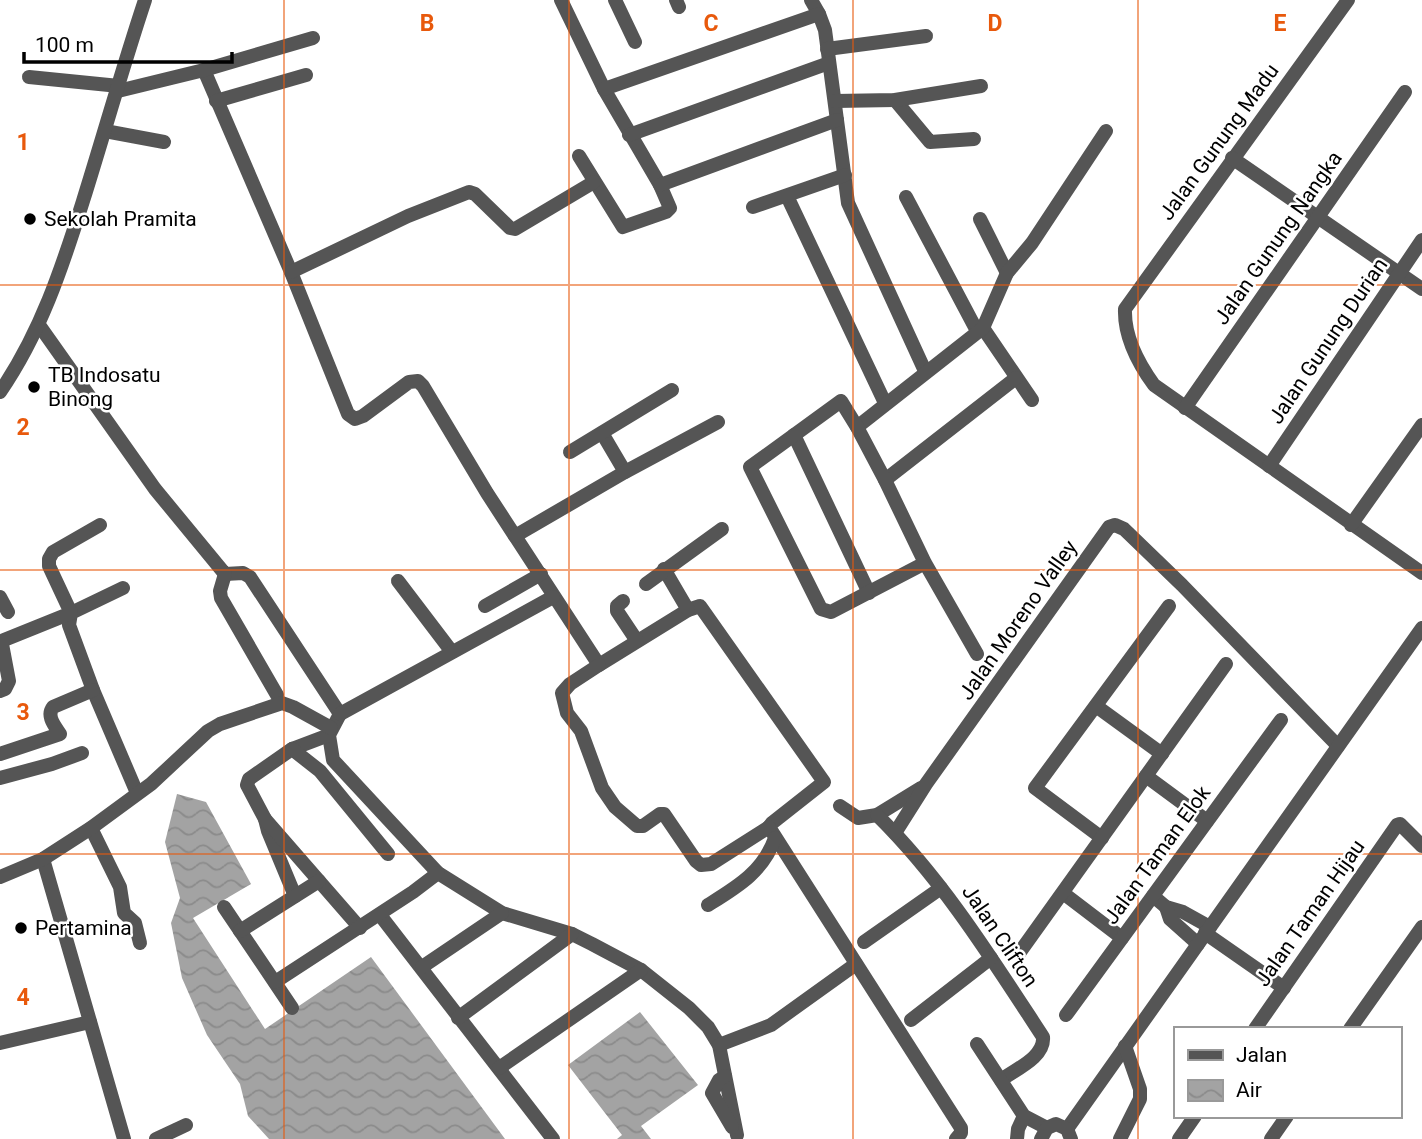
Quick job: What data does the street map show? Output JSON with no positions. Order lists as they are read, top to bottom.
{
  "streets": {
    "street": [
      "Jalan Gunung Madu",
      "Jalan Gunung Nangka",
      "Jalan Gunung Durian",
      "Jalan Moreno Valley",
      "Jalan Taman Elok",
      "Jalan Taman Hijau",
      "Jalan Clifton"
    ]
  },
  "crossings": [
    ["Jalan Gunung Madu", "Jalan Gunung Nangka"],
    ["Jalan Moreno Valley", "Jalan Clifton"]
  ],
  "places": ["Sekolah Pramita", "TB Indosatu Binong", "Pertamina"],
  "legend": ["Jalan", "Air"],
  "scale_bar": "100 m",
  "grid": {
    "columns": [
      "B",
      "C",
      "D",
      "E"
    ],
    "rows": [
      "1",
      "2",
      "3",
      "4"
    ]
  }
}
